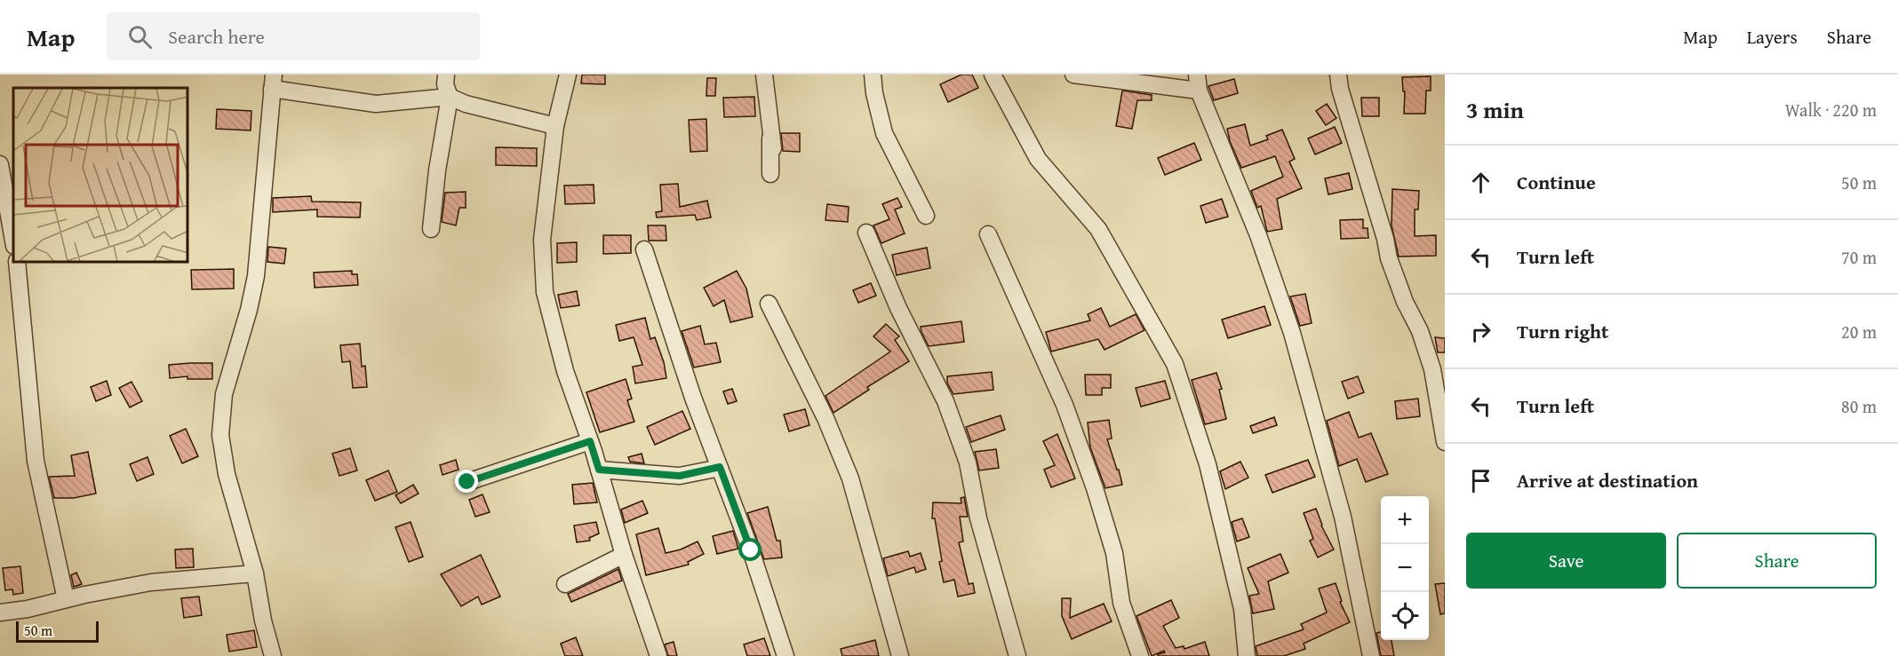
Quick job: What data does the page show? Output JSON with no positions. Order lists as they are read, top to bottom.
{
  "scale_bar": "50 m",
  "page": {
    "header": "Map",
    "search": "Search here",
    "nav": ["Map", "Layers", "Share"],
    "heading": ["3 min", "Walk · 220 m"],
    "list": [
      ["Continue", "50 m"],
      ["Turn left", "70 m"],
      ["Turn right", "20 m"],
      ["Turn left", "80 m"],
      "Arrive at destination"
    ],
    "map_buttons": ["+", "−"],
    "buttons": ["Save", "Share"],
    "scale": "50 m"
  }
}
